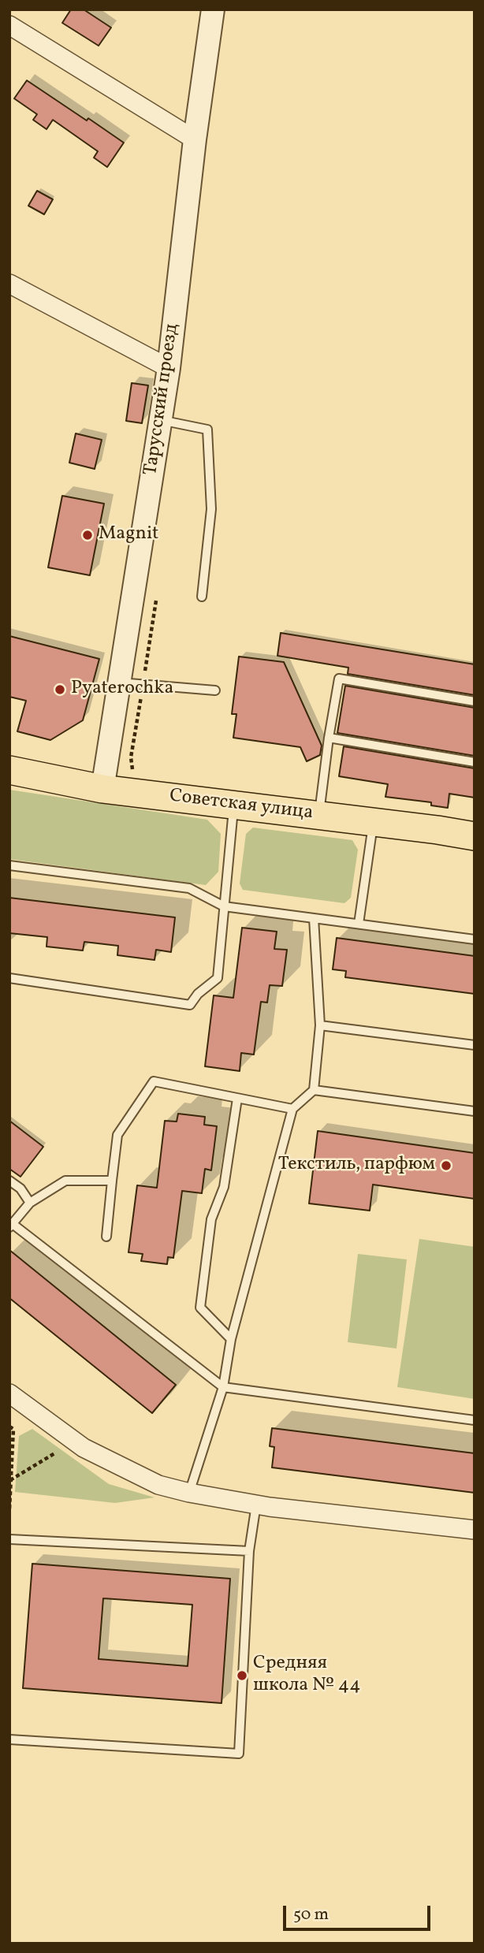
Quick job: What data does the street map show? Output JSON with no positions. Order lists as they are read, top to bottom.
{
  "streets": {
    "main road": ["Советская улица"],
    "street": ["Тарусский проезд"]
  },
  "crossings": [
    ["Тарусский проезд", "Советская улица"]
  ],
  "places": [
    "Magnit",
    "Pyaterochka",
    "Текстиль, парфюм",
    "Средняя школа № 44"
  ],
  "scale_bar": "50 m"
}
